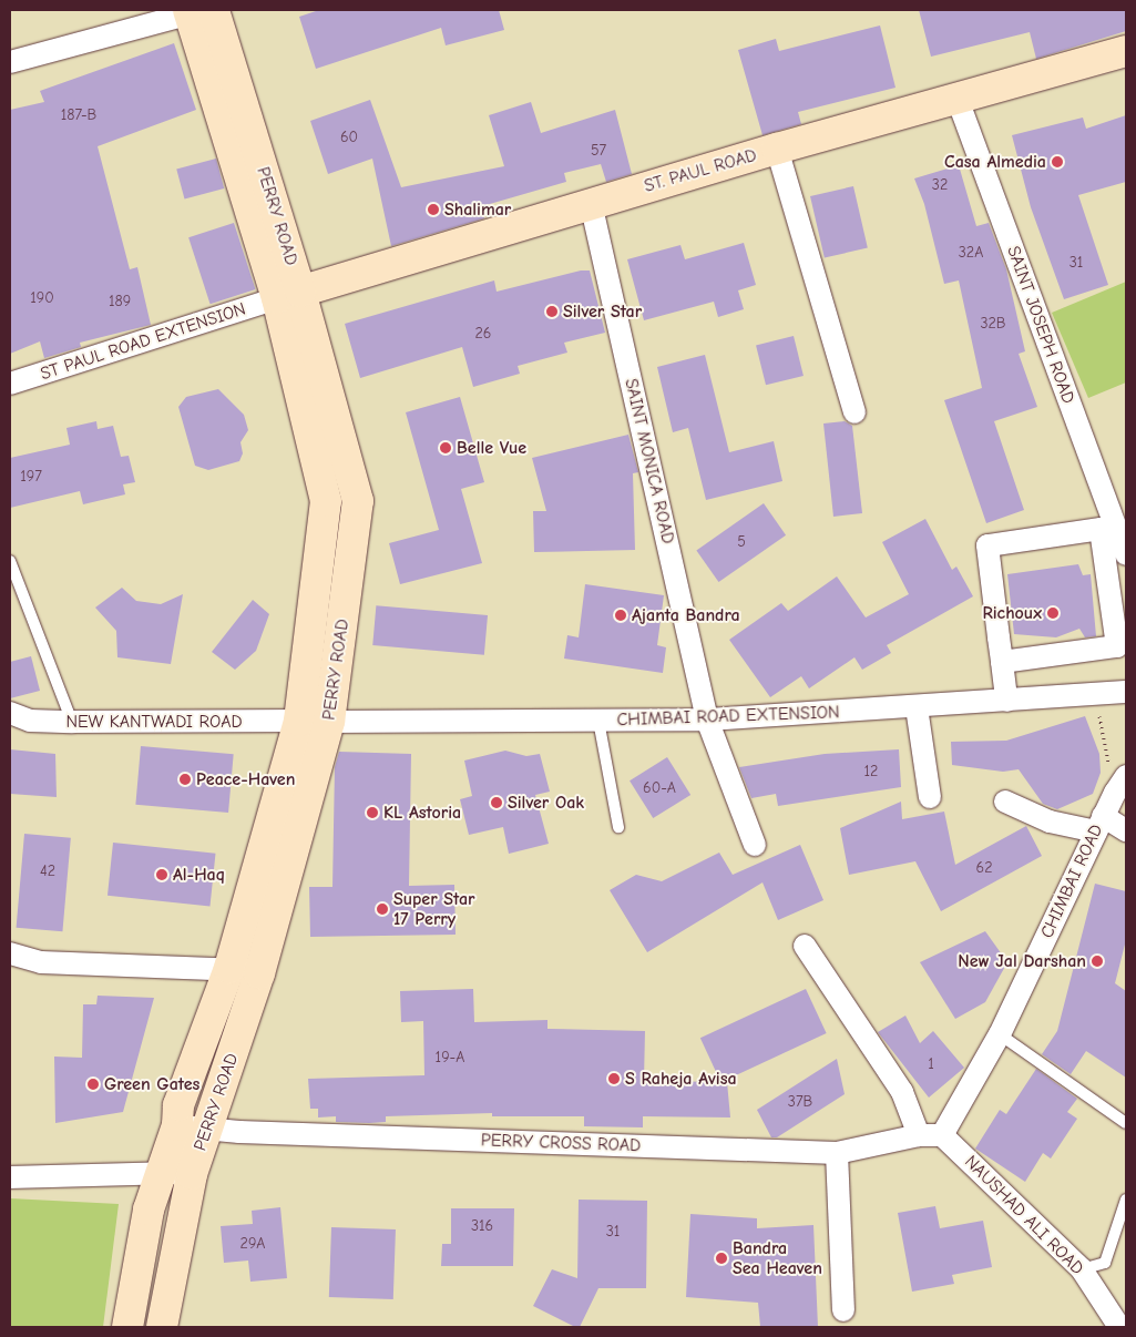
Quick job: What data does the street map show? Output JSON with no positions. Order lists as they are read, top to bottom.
{
  "streets": {
    "main road": ["ST. PAUL ROAD", "PERRY ROAD"],
    "street": [
      "SAINT JOSEPH ROAD",
      "ST PAUL ROAD EXTENSION",
      "SAINT MONICA ROAD",
      "CHIMBAI ROAD EXTENSION",
      "NEW KANTWADI ROAD",
      "CHIMBAI ROAD",
      "PERRY CROSS ROAD",
      "NAUSHAD ALI ROAD"
    ]
  },
  "crossings": [
    ["ST. PAUL ROAD", "PERRY ROAD"],
    ["ST. PAUL ROAD", "SAINT JOSEPH ROAD"],
    ["ST. PAUL ROAD", "ST PAUL ROAD EXTENSION"],
    ["ST. PAUL ROAD", "SAINT MONICA ROAD"],
    ["PERRY ROAD", "ST PAUL ROAD EXTENSION"],
    ["PERRY ROAD", "CHIMBAI ROAD EXTENSION"],
    ["PERRY ROAD", "NEW KANTWADI ROAD"],
    ["PERRY ROAD", "PERRY CROSS ROAD"],
    ["SAINT MONICA ROAD", "CHIMBAI ROAD EXTENSION"],
    ["CHIMBAI ROAD", "PERRY CROSS ROAD"],
    ["CHIMBAI ROAD", "NAUSHAD ALI ROAD"],
    ["PERRY CROSS ROAD", "NAUSHAD ALI ROAD"]
  ],
  "places": [
    "Casa Almedia",
    "Shalimar",
    "Silver Star",
    "Belle Vue",
    "Richoux",
    "Ajanta Bandra",
    "Peace-Haven",
    "Silver Oak",
    "KL Astoria",
    "Al-Haq",
    "Super Star 17 Perry",
    "New Jal Darshan",
    "S Raheja Avisa",
    "Green Gates",
    "Bandra Sea Heaven"
  ],
  "house_numbers": [
    "187-B",
    "60",
    "57",
    "32",
    "32A",
    "31",
    "190",
    "189",
    "32B",
    "26",
    "197",
    "5",
    "12",
    "60-A",
    "62",
    "42",
    "19-A",
    "1",
    "37B",
    "316",
    "31",
    "29A"
  ]
}
